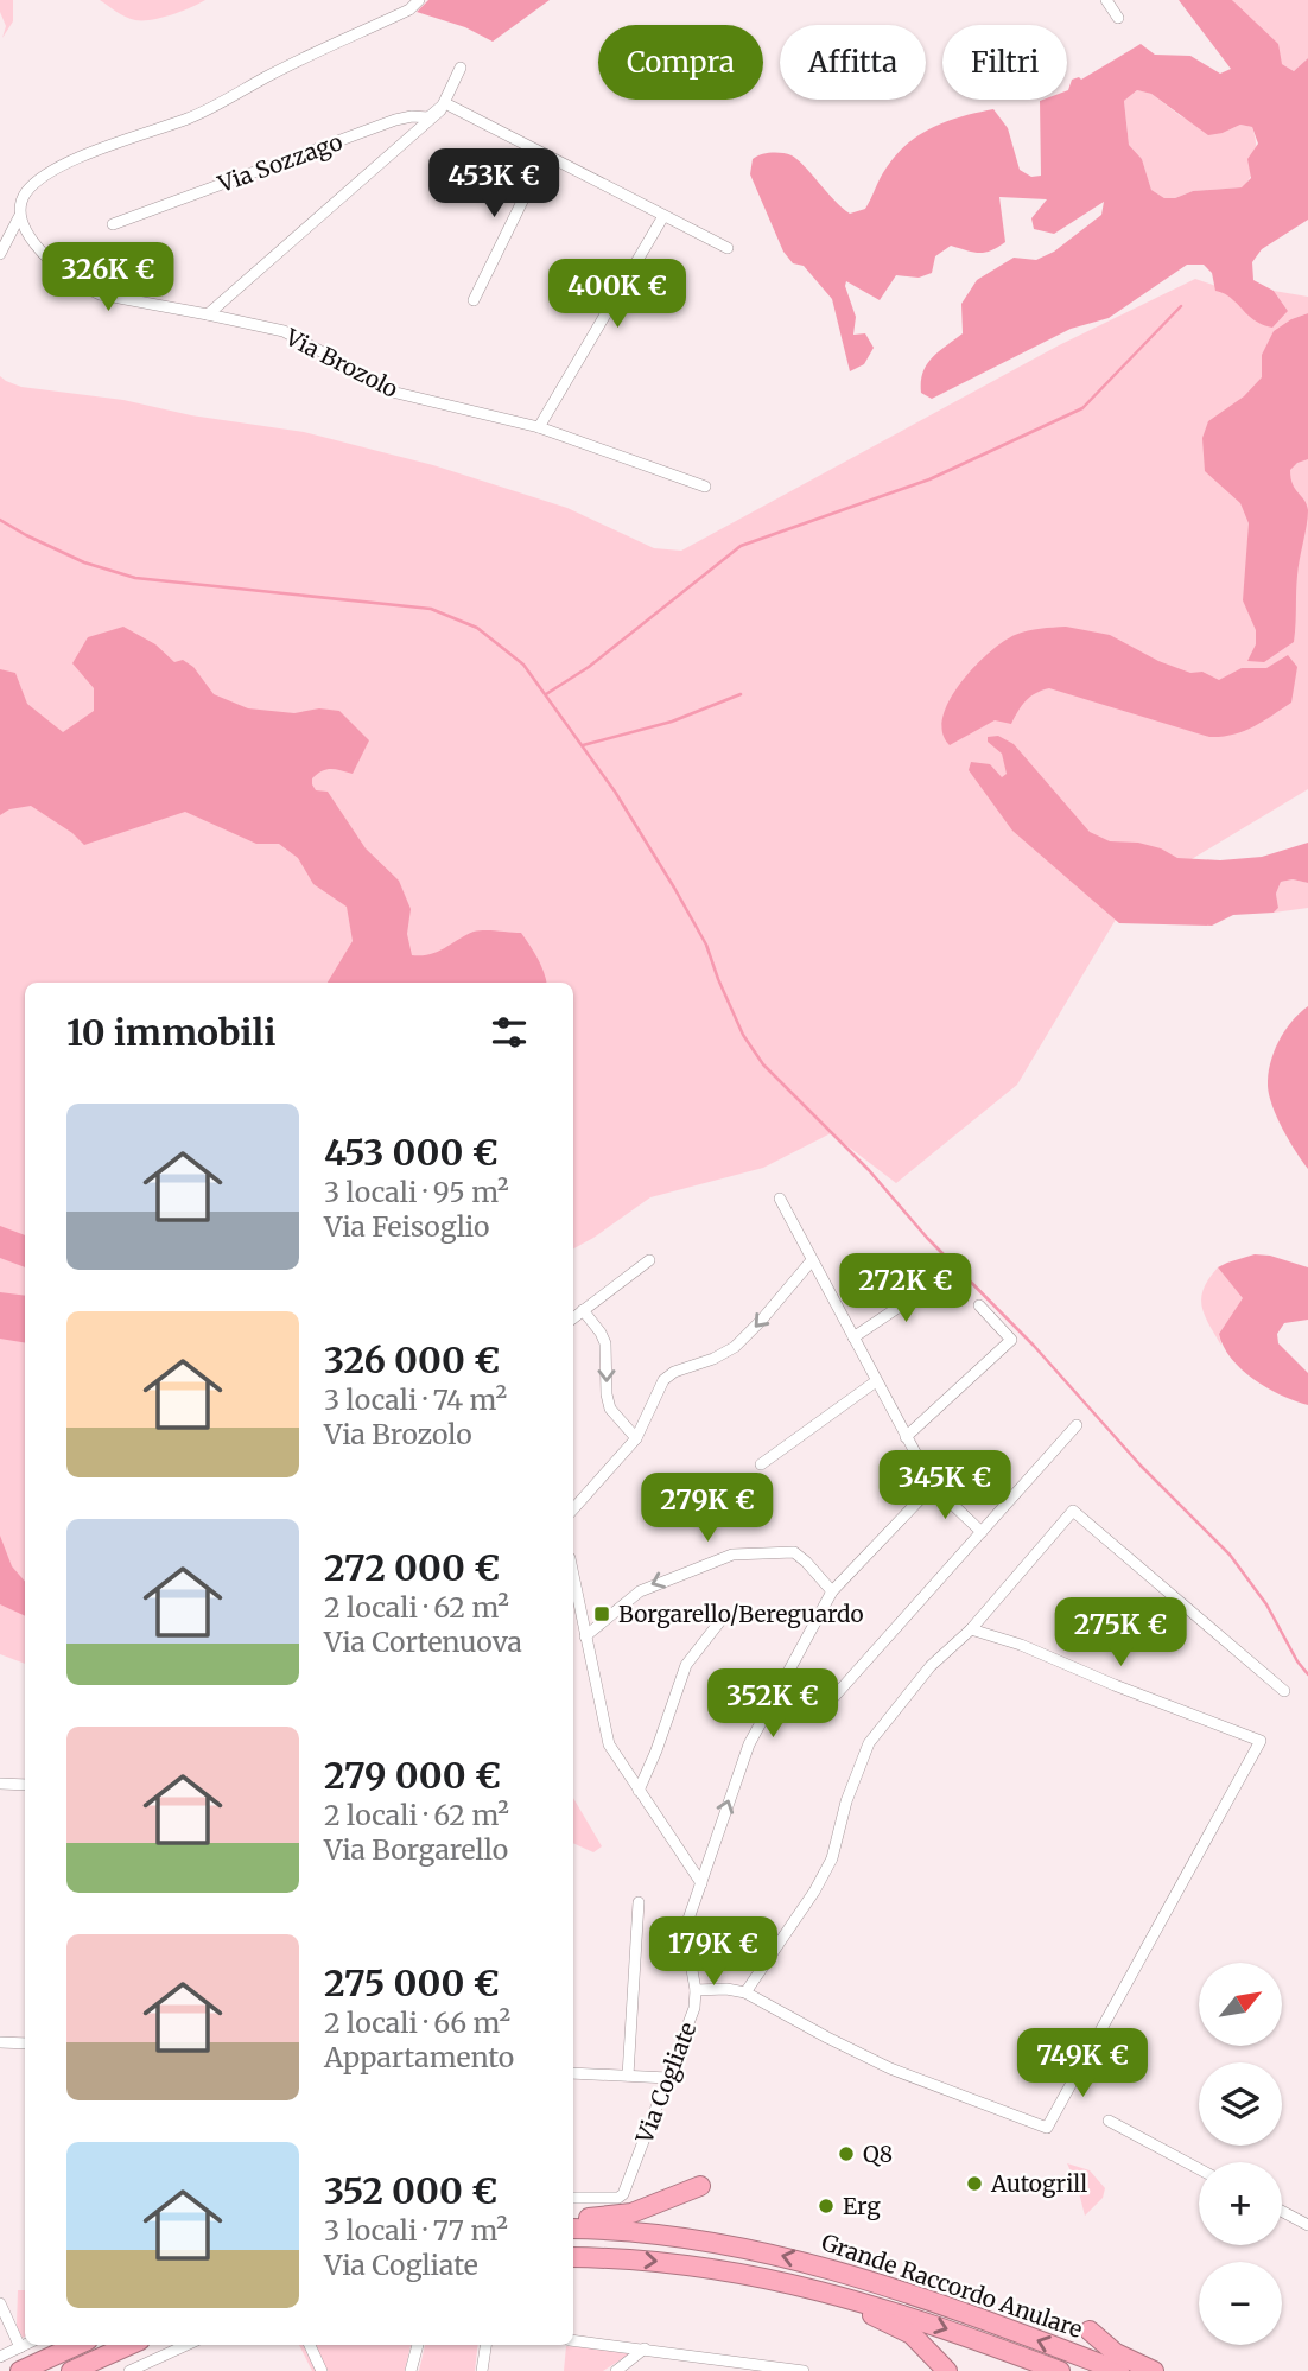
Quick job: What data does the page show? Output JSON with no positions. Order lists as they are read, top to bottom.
{
  "streets": {
    "highway": ["Grande Raccordo Anulare"],
    "street": ["Via Sozzago", "Via Brozolo", "Via Cogliate"]
  },
  "crossings": [
    ["Via Sozzago", "Via Brozolo"]
  ],
  "places": {
    "transit": ["Borgarello/Bereguardo"],
    "other": ["Q8", "Autogrill", "Erg"]
  },
  "north": "top right",
  "page": {
    "chip": ["Compra", "Affitta", "Filtri"],
    "price": [
      "453K €",
      "326K €",
      "400K €",
      "272K €",
      "345K €",
      "279K €",
      "275K €",
      "352K €",
      "179K €",
      "749K €"
    ],
    "heading": "10 immobili",
    "list": [
      {
        "name": "453 000 €",
        "note": "3 locali · 95 m² · Via Feisoglio"
      },
      {
        "name": "326 000 €",
        "note": "3 locali · 74 m² · Via Brozolo"
      },
      {
        "name": "272 000 €",
        "note": "2 locali · 62 m² · Via Cortenuova"
      },
      {
        "name": "279 000 €",
        "note": "2 locali · 62 m² · Via Borgarello"
      },
      {
        "name": "275 000 €",
        "note": "2 locali · 66 m² · Appartamento"
      },
      {
        "name": "352 000 €",
        "note": "3 locali · 77 m² · Via Cogliate"
      }
    ],
    "map_buttons": ["+", "−"]
  }
}
